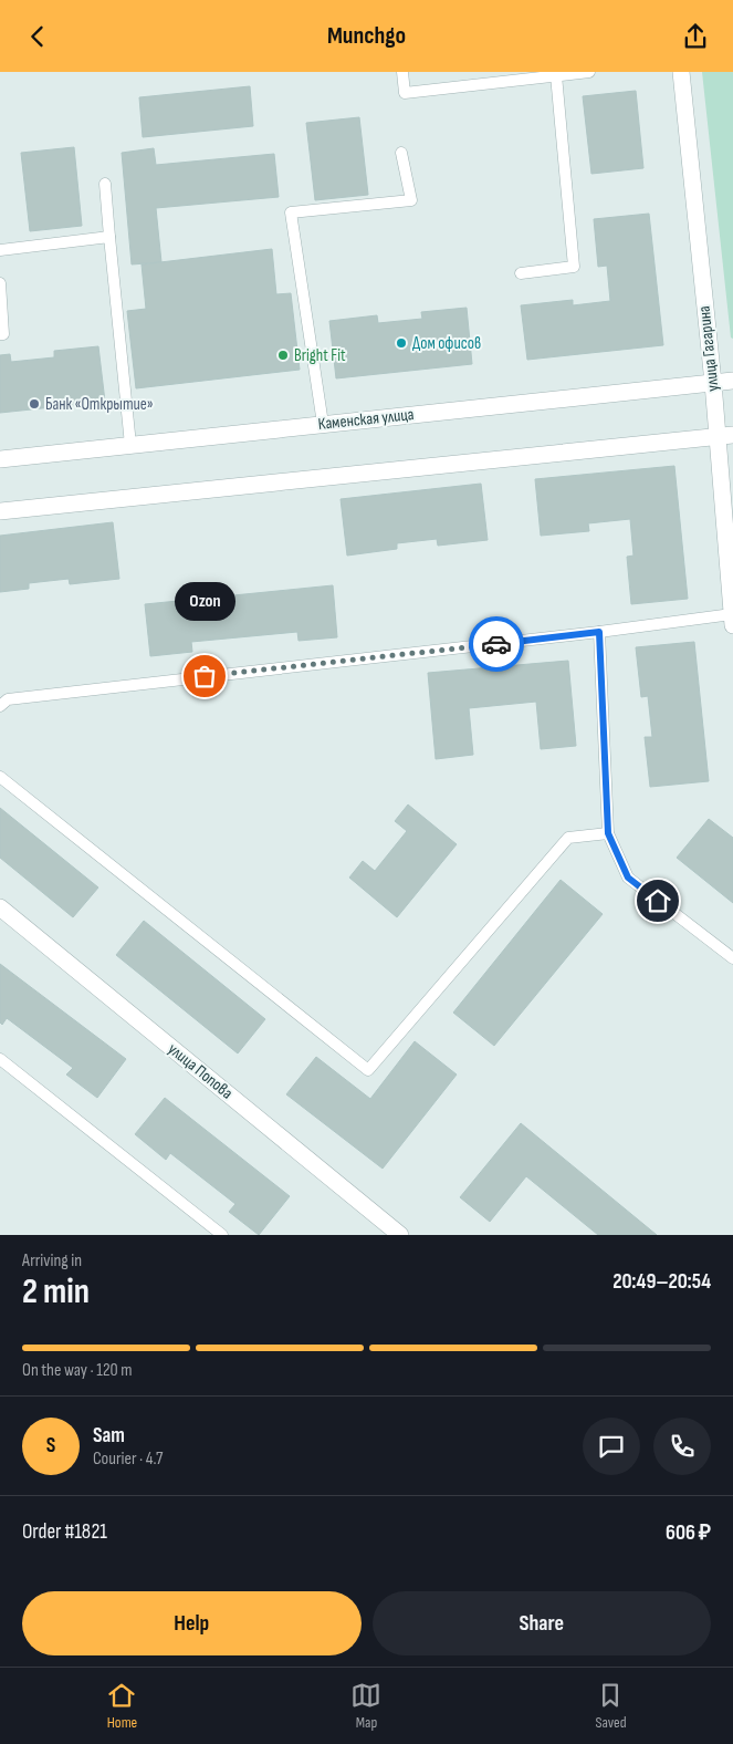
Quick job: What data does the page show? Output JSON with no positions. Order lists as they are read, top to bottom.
{
  "streets": {
    "street": ["улица Гагарина", "Каменская улица", "улица Попова"]
  },
  "crossings": [
    ["улица Гагарина", "Каменская улица"]
  ],
  "places": [
    "Дом офисов",
    "Bright Fit",
    "Банк «Открытие»",
    "Ozon"
  ],
  "page": {
    "header": "Munchgo",
    "bubble": "Ozon",
    "heading": ["2 min", "Arriving in", "20:49–20:54"],
    "panel": [
      "Sam",
      "Courier · 4.7",
      "Order #1821",
      "606 ₽"
    ],
    "bar": "On the way · 120 m",
    "round": "S",
    "buttons": ["Help", "Share"],
    "tabs": ["Home", "Map", "Saved"]
  }
}
